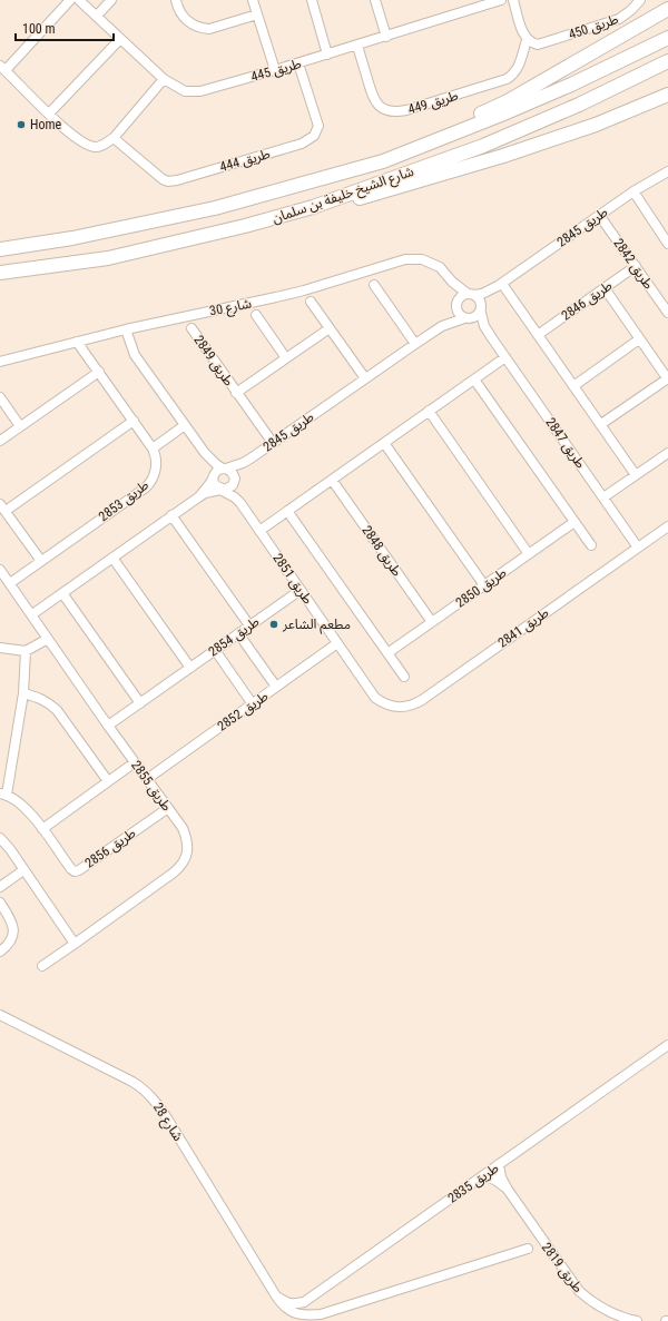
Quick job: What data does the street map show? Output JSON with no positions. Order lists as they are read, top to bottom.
{
  "streets": {
    "highway": ["شارع الشيخ خليفة بن سلمان"],
    "street": [
      "طريق 450",
      "طريق 445",
      "طريق 449",
      "طريق 444",
      "طريق 2845",
      "طريق 2842",
      "طريق 2846",
      "شارع 30",
      "طريق 2849",
      "طريق 2847",
      "طريق 2853",
      "طريق 2848",
      "طريق 2851",
      "طريق 2850",
      "طريق 2841",
      "طريق 2854",
      "طريق 2852",
      "طريق 2855",
      "طريق 2856",
      "شارع 28",
      "طريق 2835",
      "طريق 2819"
    ]
  },
  "crossings": [
    ["طريق 450", "طريق 449"],
    ["طريق 445", "طريق 449"],
    ["طريق 445", "طريق 444"],
    ["طريق 2845", "طريق 2842"],
    ["طريق 2845", "شارع 30"],
    ["طريق 2845", "طريق 2849"],
    ["طريق 2845", "طريق 2847"],
    ["طريق 2845", "طريق 2851"],
    ["طريق 2842", "طريق 2846"],
    ["شارع 30", "طريق 2847"],
    ["شارع 30", "طريق 2853"],
    ["طريق 2847", "طريق 2841"],
    ["طريق 2853", "طريق 2855"],
    ["طريق 2848", "طريق 2850"],
    ["طريق 2851", "طريق 2841"],
    ["طريق 2851", "طريق 2854"],
    ["طريق 2851", "طريق 2852"],
    ["طريق 2854", "طريق 2855"],
    ["طريق 2852", "طريق 2855"],
    ["طريق 2855", "طريق 2856"],
    ["شارع 28", "طريق 2835"],
    ["طريق 2835", "طريق 2819"]
  ],
  "places": ["Home", "مطعم الشاعر"],
  "scale_bar": "100 m"
}
